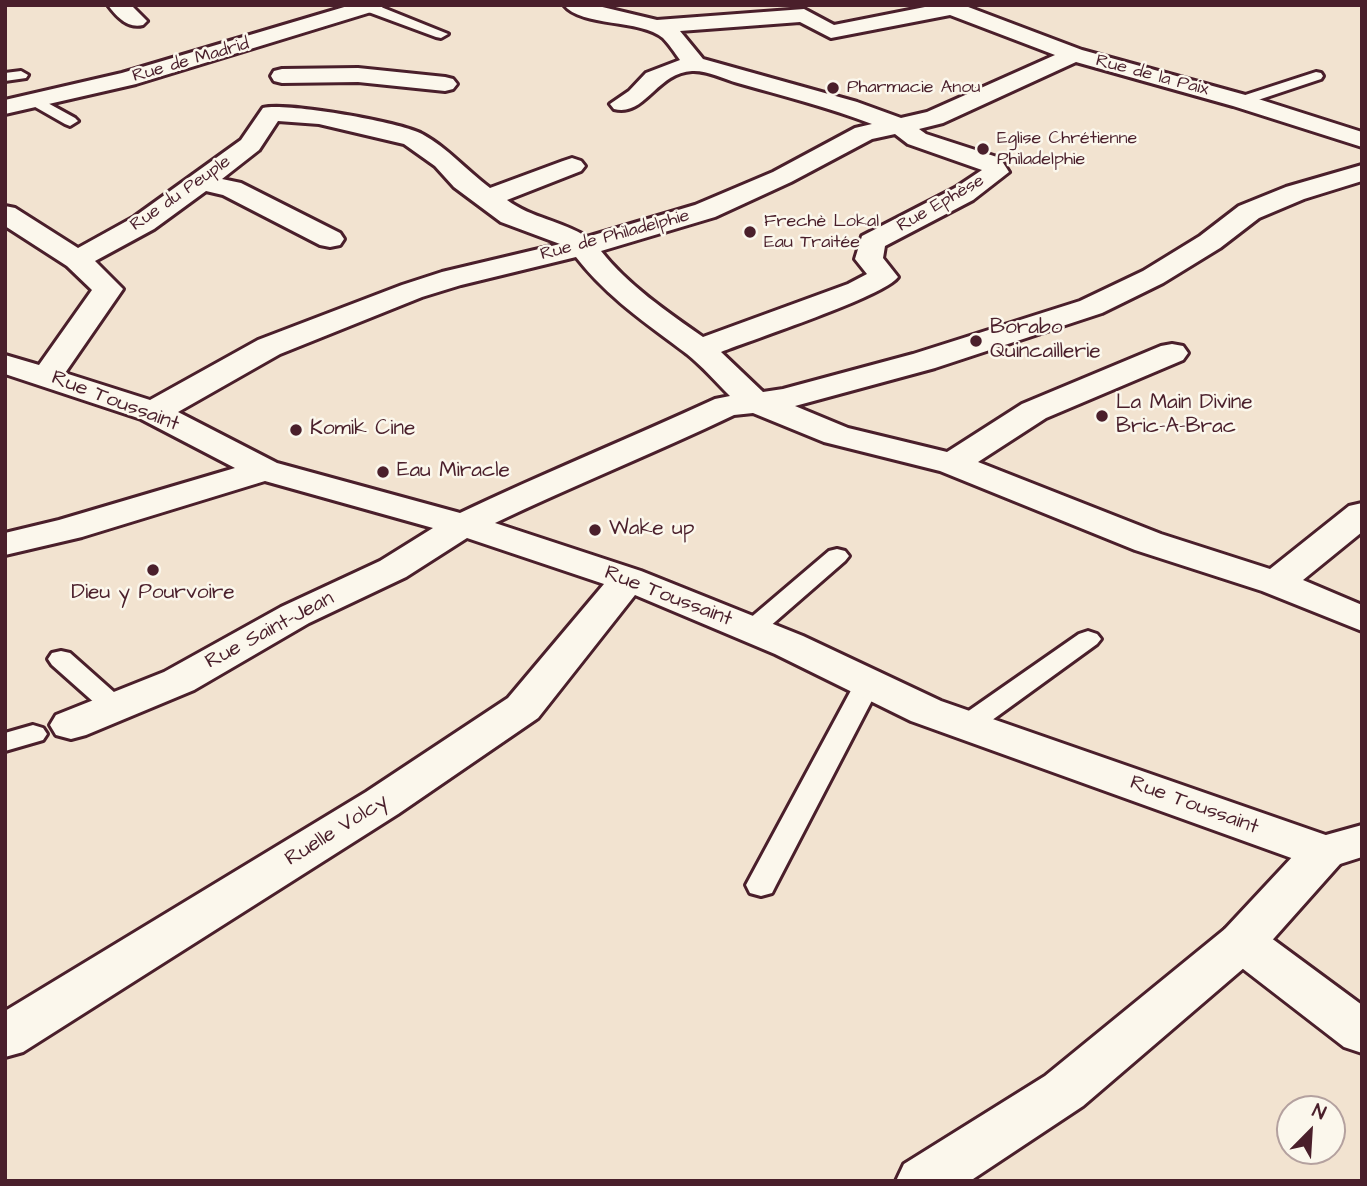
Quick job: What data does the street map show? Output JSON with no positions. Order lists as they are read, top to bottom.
{
  "streets": {
    "street": [
      "Rue de Madrid",
      "Rue de la Paix",
      "Rue du Peuple",
      "Rue Ephèse",
      "Rue de Philadelphie",
      "Rue Toussaint",
      "Rue Saint-Jean",
      "Ruelle Volcy"
    ]
  },
  "crossings": [
    ["Rue de la Paix", "Rue de Philadelphie"],
    ["Rue Ephèse", "Rue de Philadelphie"],
    ["Rue de Philadelphie", "Rue Toussaint"],
    ["Rue Toussaint", "Rue Saint-Jean"],
    ["Rue Toussaint", "Ruelle Volcy"]
  ],
  "places": [
    "Pharmacie Anou",
    "Eglise Chrétienne Philadelphie",
    "Frechè Lokal Eau Traitée",
    "Borabo Quincaillerie",
    "La Main Divine Bric-A-Brac",
    "Komik Cine",
    "Eau Miracle",
    "Wake up",
    "Dieu y Pourvoire"
  ],
  "north": "top right"
}
